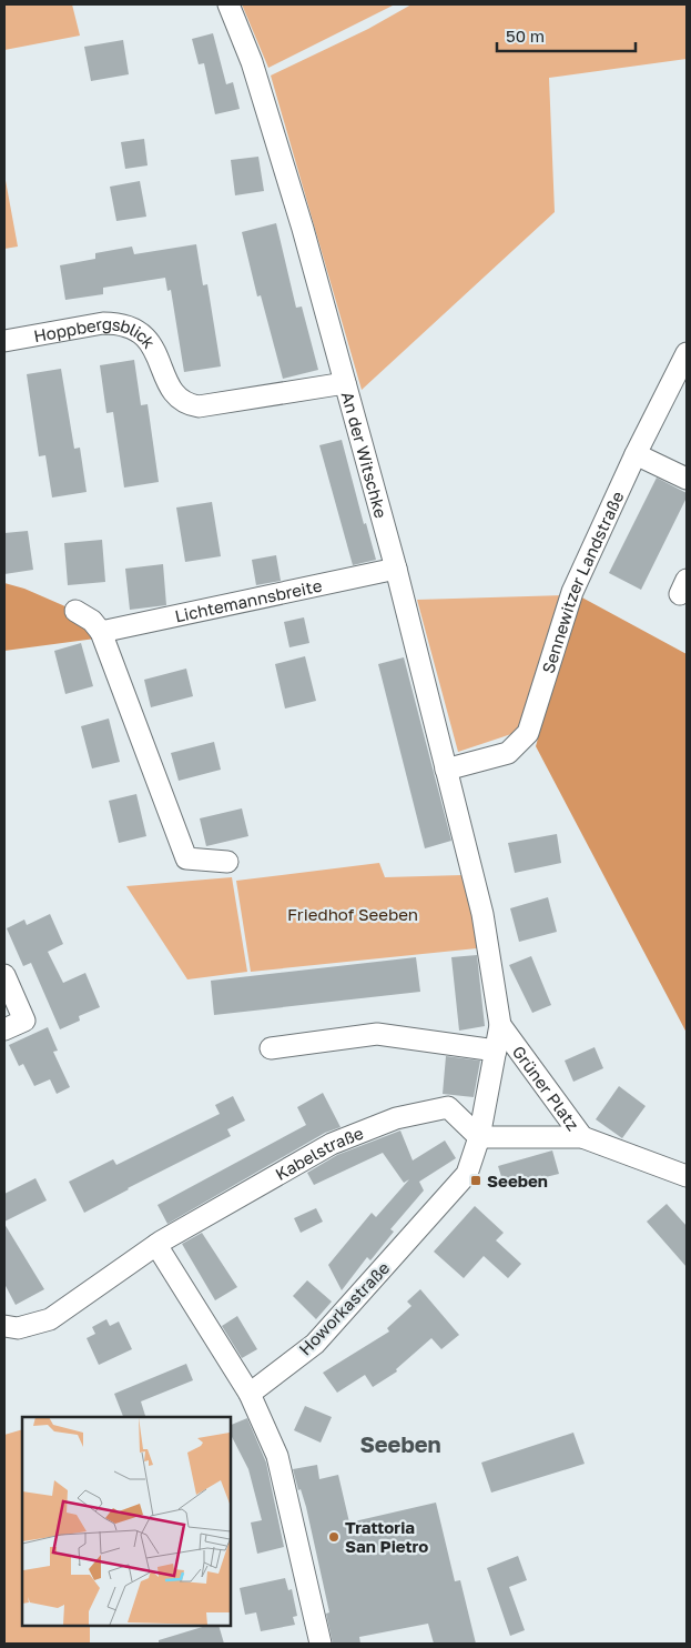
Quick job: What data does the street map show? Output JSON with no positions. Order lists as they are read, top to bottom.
{
  "streets": {
    "street": [
      "Hoppbergsblick",
      "An der Witschke",
      "Sennewitzer Landstraße",
      "Lichtemannsbreite",
      "Grüner Platz",
      "Kabelstraße",
      "Howorkastraße"
    ]
  },
  "crossings": [
    ["Hoppbergsblick", "An der Witschke"],
    ["An der Witschke", "Sennewitzer Landstraße"],
    ["An der Witschke", "Lichtemannsbreite"],
    ["An der Witschke", "Grüner Platz"],
    ["Grüner Platz", "Kabelstraße"],
    ["Grüner Platz", "Howorkastraße"],
    ["Kabelstraße", "Howorkastraße"]
  ],
  "districts": ["Seeben"],
  "parks": ["Friedhof Seeben"],
  "places": {
    "transit": ["Seeben"],
    "other": ["Trattoria San Pietro"]
  },
  "scale_bar": "50 m"
}
